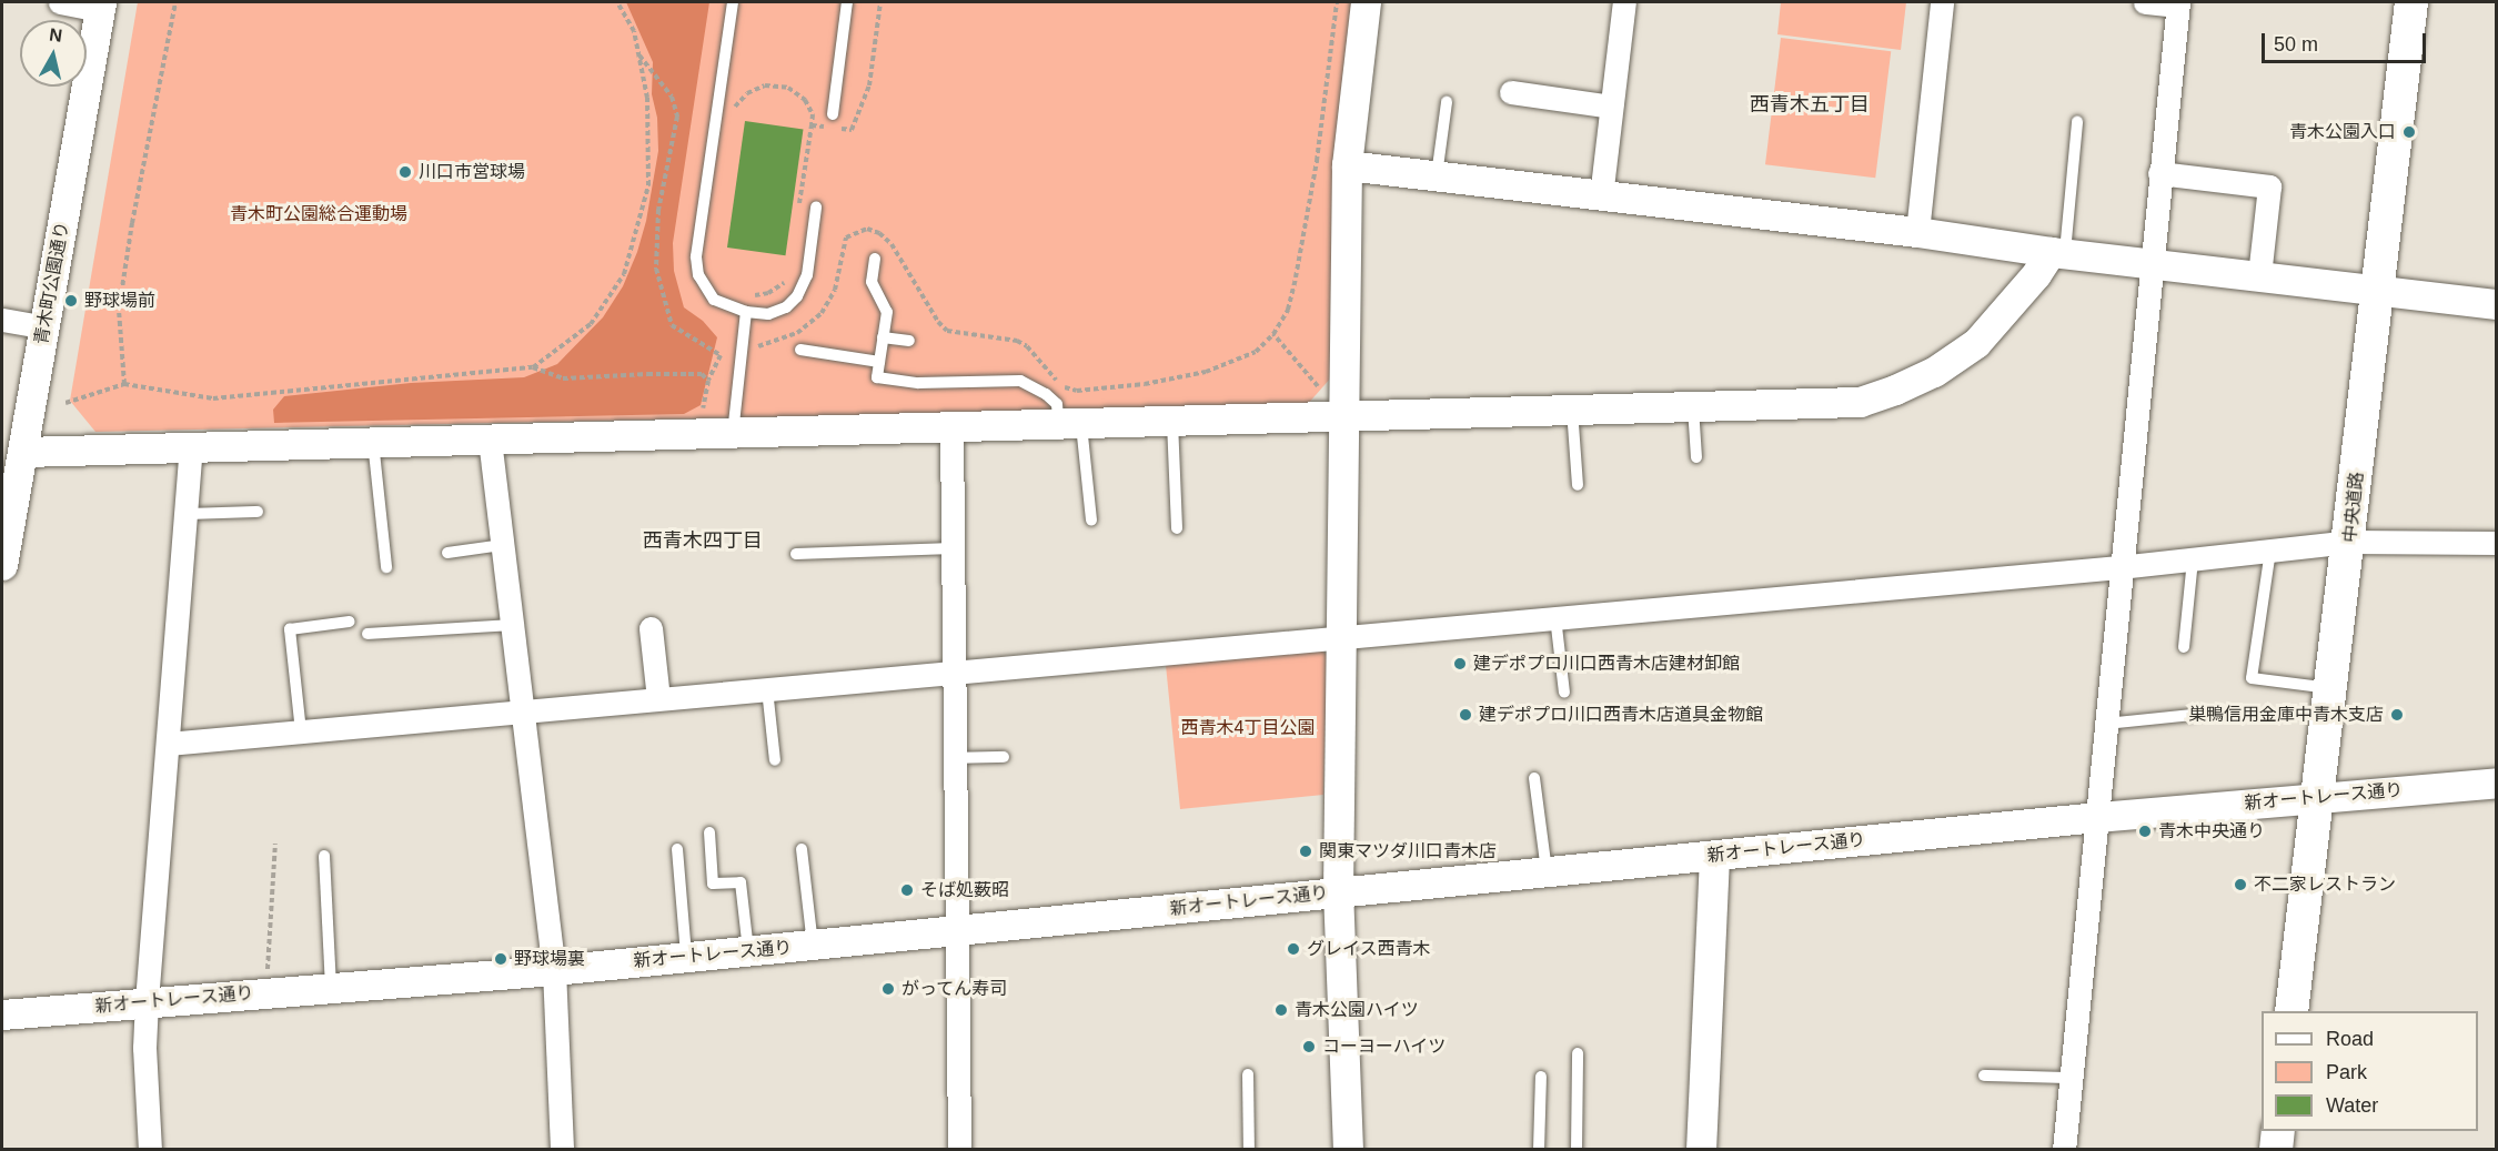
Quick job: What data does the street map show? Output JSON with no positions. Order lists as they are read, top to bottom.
{
  "streets": {
    "main road": ["中央道路"],
    "street": ["青木町公園通り", "新オートレース通り"]
  },
  "crossings": [
    ["中央道路", "新オートレース通り"]
  ],
  "districts": ["西青木五丁目", "西青木四丁目"],
  "parks": ["青木町公園総合運動場", "西青木4丁目公園"],
  "places": [
    "青木公園入口",
    "川口市営球場",
    "野球場前",
    "建デポプロ川口西青木店建材卸館",
    "建デポプロ川口西青木店道具金物館",
    "巣鴨信用金庫中青木支店",
    "青木中央通り",
    "関東マツダ川口青木店",
    "不二家レストラン",
    "そば処薮昭",
    "グレイス西青木",
    "野球場裏",
    "がってん寿司",
    "青木公園ハイツ",
    "コーヨーハイツ"
  ],
  "legend": ["Road", "Park", "Water"],
  "scale_bar": "50 m",
  "north": "top"
}
